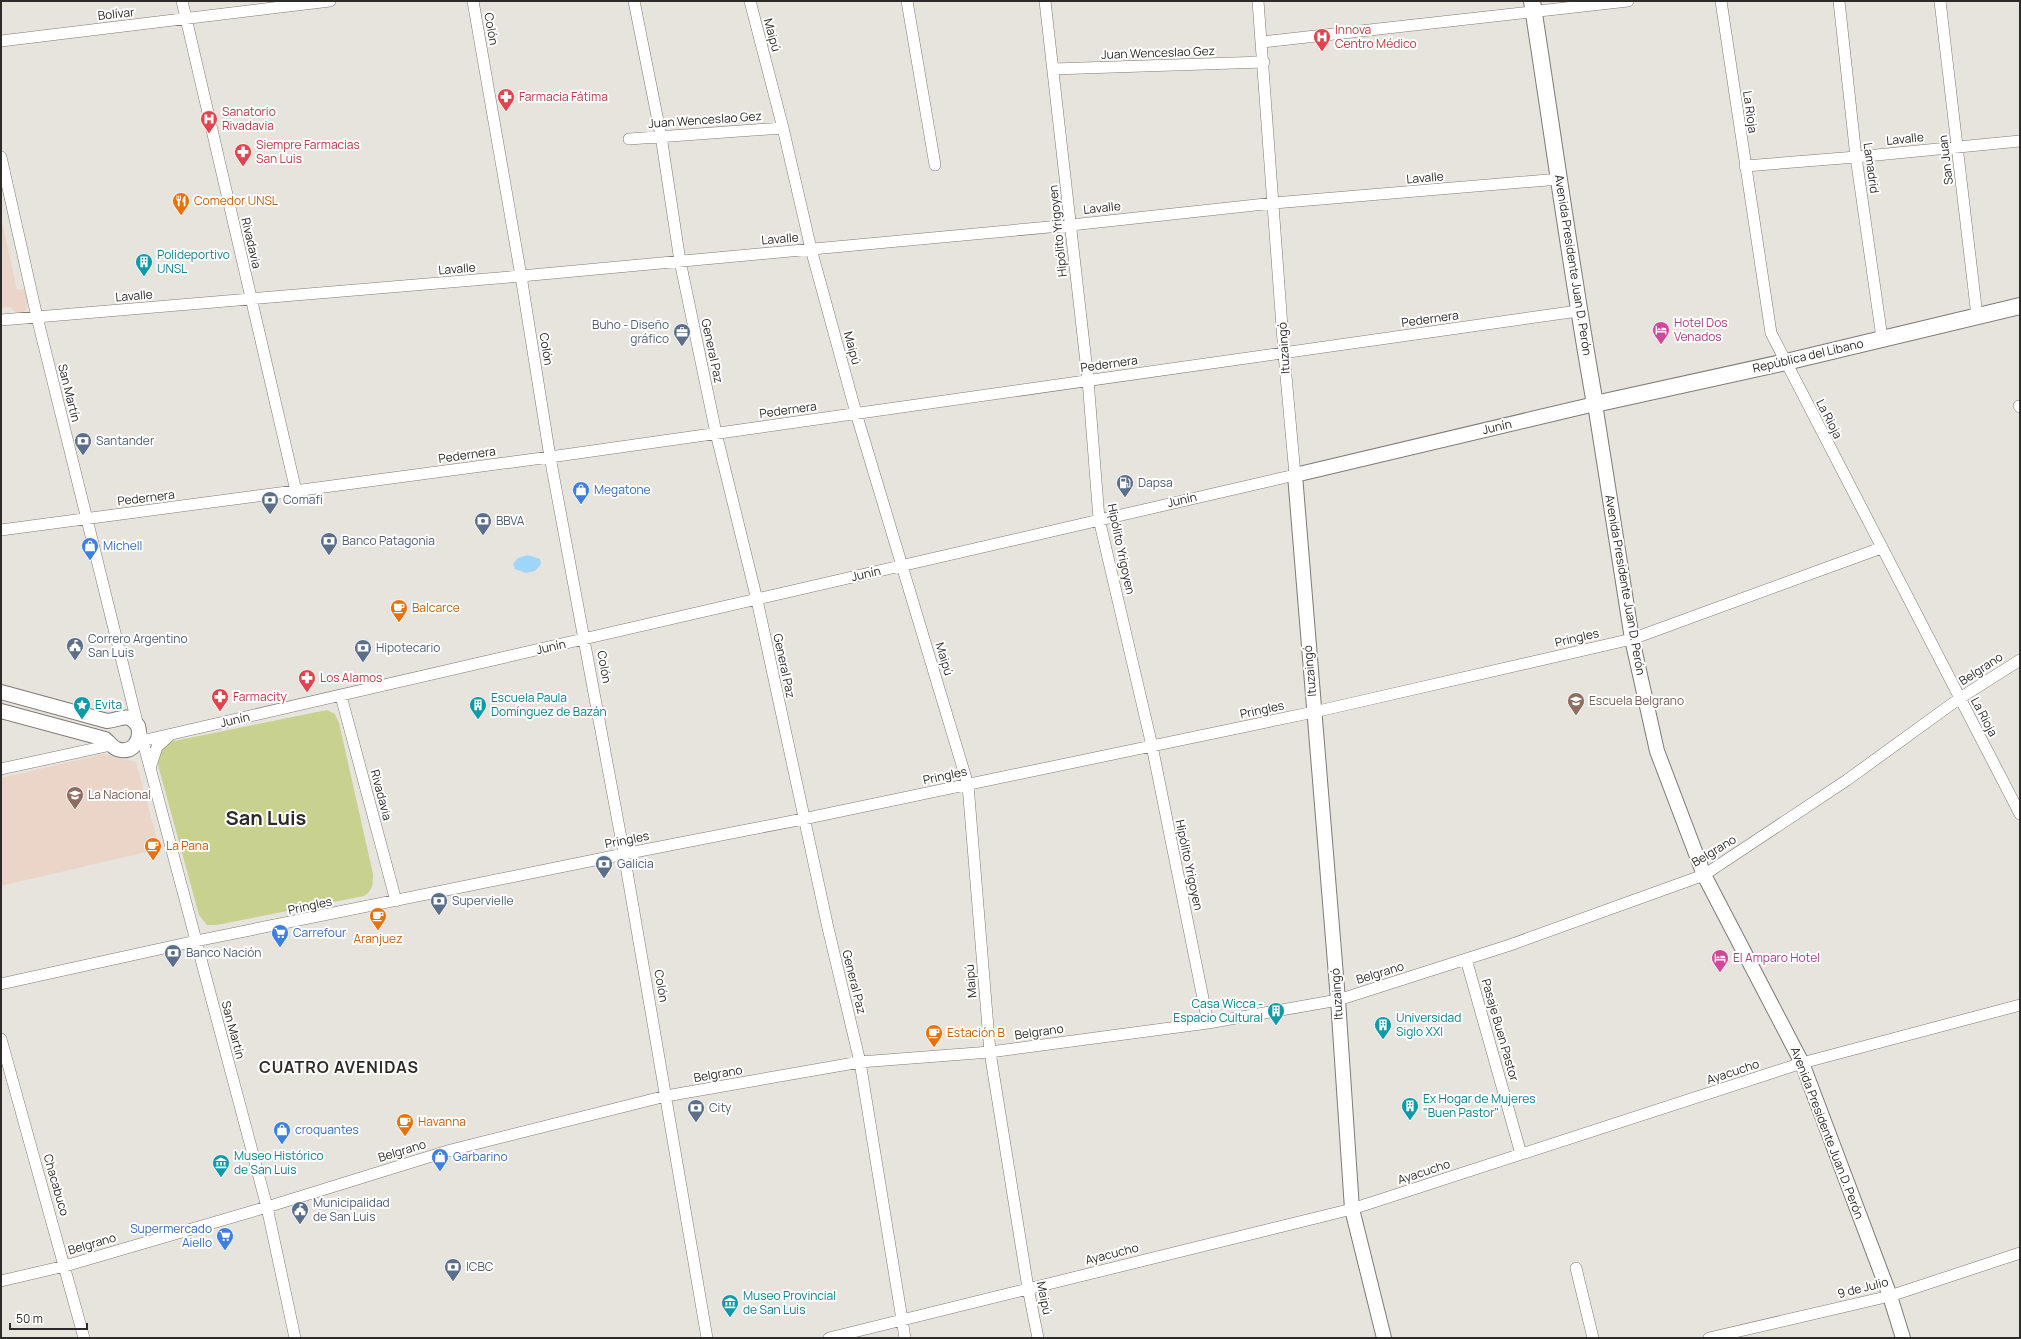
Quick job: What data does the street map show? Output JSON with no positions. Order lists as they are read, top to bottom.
{
  "streets": {
    "main road": ["Avenida Presidente Juan D. Perón", "República del Líbano"],
    "street": [
      "Bolívar",
      "Colón",
      "Maipú",
      "Juan Wenceslao Gez",
      "La Rioja",
      "Lavalle",
      "San Juan",
      "Lamadrid",
      "Hipólito Yrigoyen",
      "Rivadavia",
      "Pedernera",
      "Ituzaingó",
      "General Paz",
      "San Martín",
      "Junín",
      "Pringles",
      "Belgrano",
      "Pasaje Buen Pastor",
      "Ayacucho",
      "Chacabuco",
      "9 de Julio"
    ]
  },
  "crossings": [
    ["Bolívar", "Rivadavia"],
    ["Colón", "Lavalle"],
    ["Colón", "Pedernera"],
    ["Colón", "Junín"],
    ["Colón", "Pringles"],
    ["Colón", "Belgrano"],
    ["Maipú", "Juan Wenceslao Gez"],
    ["Maipú", "Lavalle"],
    ["Maipú", "Pedernera"],
    ["Maipú", "Junín"],
    ["Maipú", "Pringles"],
    ["Maipú", "Belgrano"],
    ["Maipú", "Ayacucho"],
    ["Juan Wenceslao Gez", "Hipólito Yrigoyen"],
    ["Juan Wenceslao Gez", "Ituzaingó"],
    ["Juan Wenceslao Gez", "General Paz"],
    ["La Rioja", "Lavalle"],
    ["La Rioja", "República del Líbano"],
    ["La Rioja", "Pringles"],
    ["La Rioja", "Belgrano"],
    ["Lavalle", "San Juan"],
    ["Lavalle", "Lamadrid"],
    ["Lavalle", "Hipólito Yrigoyen"],
    ["Lavalle", "Rivadavia"],
    ["Lavalle", "Avenida Presidente Juan D. Perón"],
    ["Lavalle", "Ituzaingó"],
    ["Lavalle", "General Paz"],
    ["Lavalle", "San Martín"],
    ["San Juan", "República del Líbano"],
    ["Lamadrid", "República del Líbano"],
    ["Hipólito Yrigoyen", "Pedernera"],
    ["Hipólito Yrigoyen", "Junín"],
    ["Hipólito Yrigoyen", "Pringles"],
    ["Hipólito Yrigoyen", "Belgrano"],
    ["Rivadavia", "Pedernera"],
    ["Rivadavia", "Junín"],
    ["Rivadavia", "Pringles"],
    ["Avenida Presidente Juan D. Perón", "Pedernera"],
    ["Avenida Presidente Juan D. Perón", "República del Líbano"],
    ["Avenida Presidente Juan D. Perón", "Junín"],
    ["Avenida Presidente Juan D. Perón", "Pringles"],
    ["Avenida Presidente Juan D. Perón", "Belgrano"],
    ["Avenida Presidente Juan D. Perón", "Ayacucho"],
    ["Avenida Presidente Juan D. Perón", "9 de Julio"],
    ["Pedernera", "Ituzaingó"],
    ["Pedernera", "General Paz"],
    ["Pedernera", "San Martín"],
    ["Ituzaingó", "Junín"],
    ["Ituzaingó", "Pringles"],
    ["Ituzaingó", "Belgrano"],
    ["Ituzaingó", "Ayacucho"],
    ["General Paz", "Junín"],
    ["General Paz", "Pringles"],
    ["General Paz", "Belgrano"],
    ["General Paz", "Ayacucho"],
    ["República del Líbano", "Junín"],
    ["San Martín", "Junín"],
    ["San Martín", "Pringles"],
    ["San Martín", "Belgrano"],
    ["Belgrano", "Pasaje Buen Pastor"],
    ["Belgrano", "Chacabuco"],
    ["Pasaje Buen Pastor", "Ayacucho"]
  ],
  "districts": ["San Luis", "CUATRO AVENIDAS"],
  "places": {
    "hospital": ["Innova Centro Médico", "Sanatorio Rivadavia"],
    "pharmacy": [
      "Farmacia Fátima",
      "Siempre Farmacias San Luis",
      "Los Alamos",
      "Farmacity"
    ],
    "restaurant": ["Comedor UNSL"],
    "building": [
      "Polideportivo UNSL",
      "Escuela Paula Domínguez de Bazán",
      "Casa Wicca - Espacio Cultural",
      "Universidad Siglo XXI",
      "Ex Hogar de Mujeres \"Buen Pastor\""
    ],
    "hotel": ["Hotel Dos Venados", "El Amparo Hotel"],
    "office": ["Buho - Diseño gráfico"],
    "bank": [
      "Santander",
      "Comafi",
      "BBVA",
      "Banco Patagonia",
      "Hipotecario",
      "Galicia",
      "Supervielle",
      "Banco Nación",
      "City",
      "ICBC"
    ],
    "fuel station": ["Dapsa"],
    "shop": [
      "Megatone",
      "Michell",
      "croquantes",
      "Garbarino"
    ],
    "cafe": [
      "Balcarce",
      "La Pana",
      "Aranjuez",
      "Estación B",
      "Havanna"
    ],
    "public building": ["Correro Argentino San Luis", "Municipalidad de San Luis"],
    "school or university": ["Escuela Belgrano", "La Nacional"],
    "place": ["Evita"],
    "supermarket": ["Carrefour", "Supermercado Aiello"],
    "museum": ["Museo Histórico de San Luis", "Museo Provincial de San Luis"]
  },
  "scale_bar": "50 m"
}
